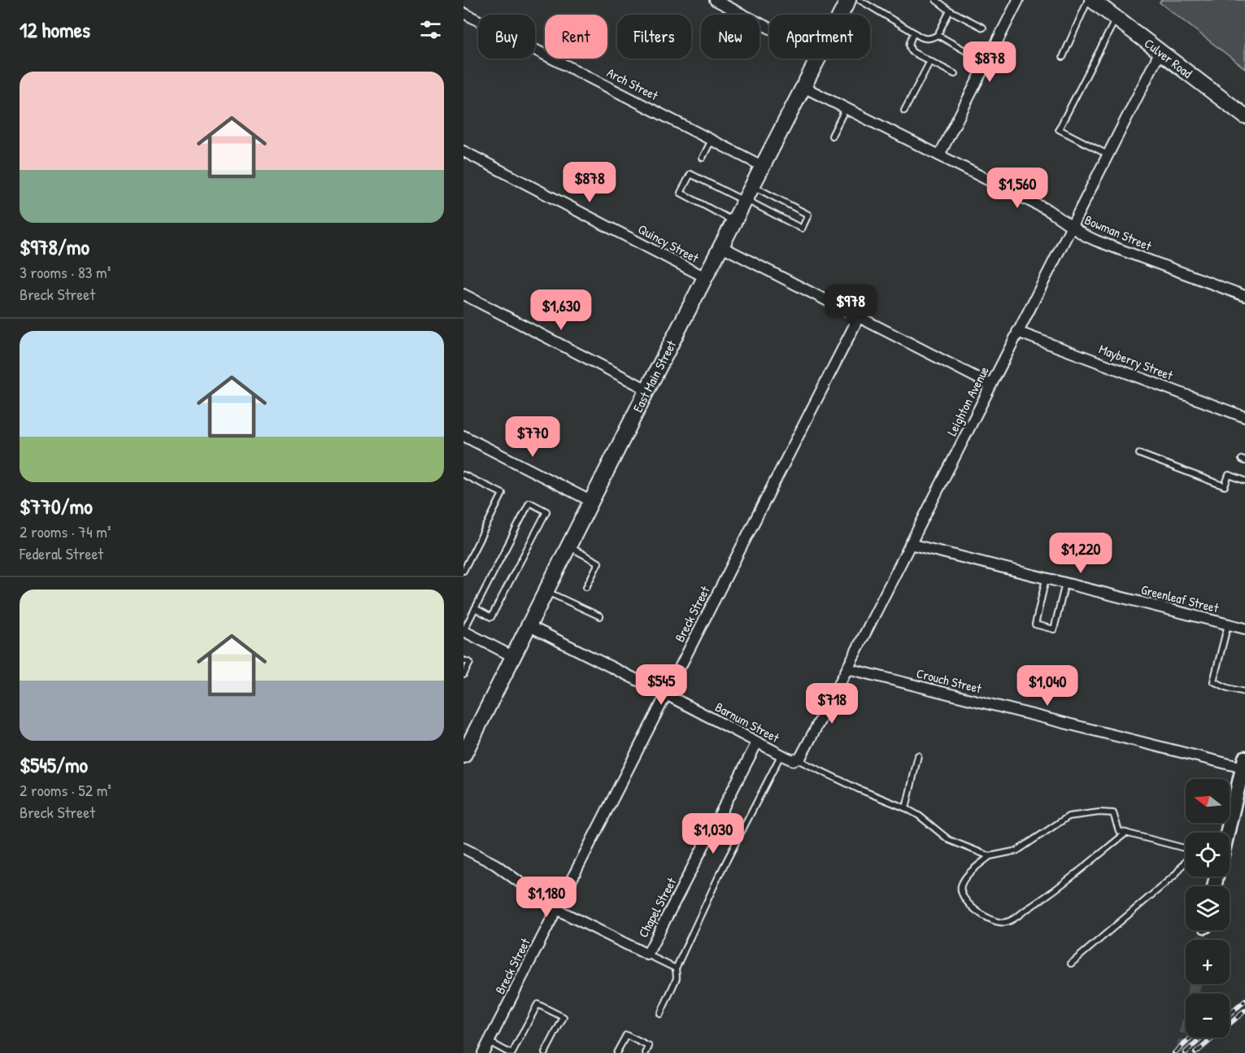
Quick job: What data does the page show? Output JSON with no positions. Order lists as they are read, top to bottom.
{
  "streets": {
    "main road": ["Culver Road", "East Main Street"],
    "street": [
      "Arch Street",
      "Bowman Street",
      "Quincy Street",
      "Mayberry Street",
      "Leighton Avenue",
      "Greenleaf Street",
      "Breck Street",
      "Crouch Street",
      "Barnum Street",
      "Chapel Street"
    ]
  },
  "crossings": [
    ["Culver Road", "Leighton Avenue"],
    ["Arch Street", "East Main Street"],
    ["Bowman Street", "East Main Street"],
    ["Bowman Street", "Leighton Avenue"],
    ["Quincy Street", "East Main Street"],
    ["Mayberry Street", "Leighton Avenue"],
    ["East Main Street", "Barnum Street"],
    ["Leighton Avenue", "Greenleaf Street"],
    ["Leighton Avenue", "Crouch Street"],
    ["Leighton Avenue", "Barnum Street"],
    ["Breck Street", "Barnum Street"],
    ["Barnum Street", "Chapel Street"]
  ],
  "north": "left",
  "page": {
    "heading": "12 homes",
    "chip": [
      "Buy",
      "Rent",
      "Filters",
      "New",
      "Apartment"
    ],
    "price": [
      "$878",
      "$878",
      "$1,560",
      "$978",
      "$1,630",
      "$770",
      "$1,220",
      "$545",
      "$1,040",
      "$718",
      "$1,030",
      "$1,180"
    ],
    "list": [
      {
        "name": "$978/mo",
        "note": "3 rooms · 83 m² · Breck Street"
      },
      {
        "name": "$770/mo",
        "note": "2 rooms · 74 m² · Federal Street"
      },
      {
        "name": "$545/mo",
        "note": "2 rooms · 52 m² · Breck Street"
      }
    ],
    "map_buttons": ["+", "−"]
  }
}
